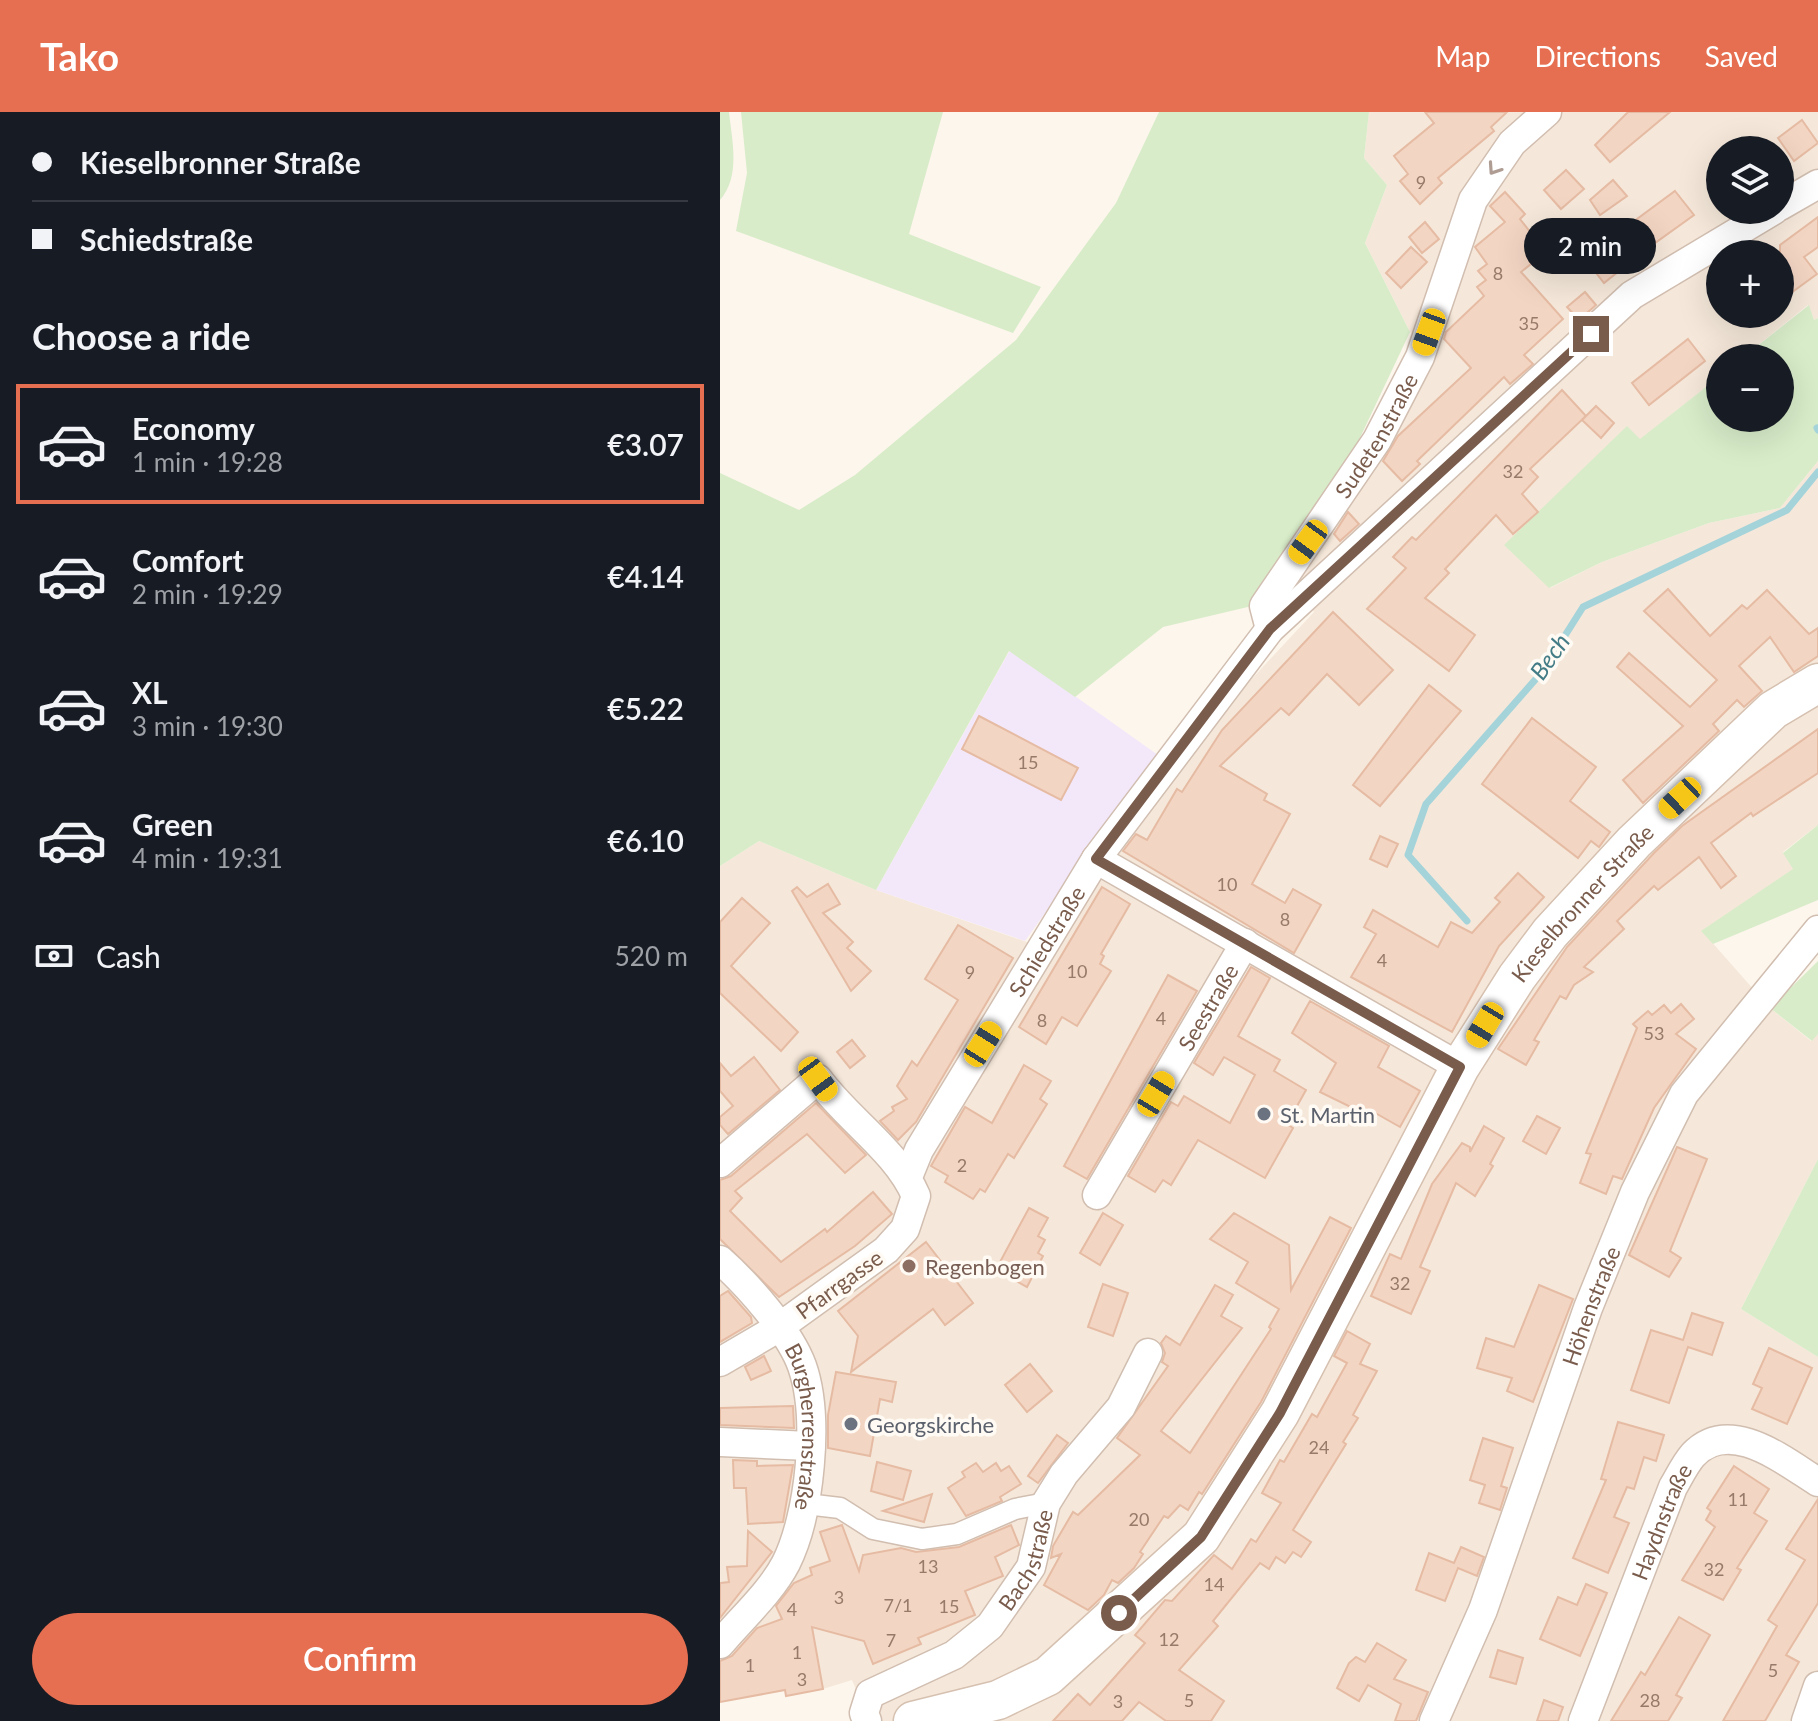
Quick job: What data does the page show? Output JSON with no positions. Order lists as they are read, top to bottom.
{
  "streets": {
    "main road": ["Kieselbronner Straße"],
    "street": [
      "Sudetenstraße",
      "Schiedstraße",
      "Seestraße",
      "Pfarrgasse",
      "Höhenstraße",
      "Burgherrenstraße",
      "Haydnstraße",
      "Bachstraße"
    ]
  },
  "crossings": [
    ["Sudetenstraße", "Schiedstraße"],
    ["Schiedstraße", "Pfarrgasse"],
    ["Pfarrgasse", "Burgherrenstraße"]
  ],
  "one_way": ["Sudetenstraße"],
  "water": ["Bech"],
  "places": ["St. Martin", "Regenbogen", "Georgskirche"],
  "house_numbers": [
    "9",
    "8",
    "35",
    "32",
    "15",
    "10",
    "8",
    "4",
    "10",
    "9",
    "4",
    "8",
    "53",
    "2",
    "32",
    "24",
    "11",
    "20",
    "13",
    "32",
    "14",
    "3",
    "7/1",
    "15",
    "4",
    "12",
    "7",
    "1",
    "1",
    "5",
    "3",
    "5",
    "28",
    "3"
  ],
  "page": {
    "header": "Tako",
    "nav": ["Map", "Directions", "Saved"],
    "banner": ["Kieselbronner Straße", "Schiedstraße"],
    "map_buttons": ["+", "−"],
    "bubble": "2 min",
    "heading": "Choose a ride",
    "list": [
      {
        "name": "Economy",
        "note": "1 min · 19:28",
        "value": "€3.07"
      },
      {
        "name": "Comfort",
        "note": "2 min · 19:29",
        "value": "€4.14"
      },
      {
        "name": "XL",
        "note": "3 min · 19:30",
        "value": "€5.22"
      },
      {
        "name": "Green",
        "note": "4 min · 19:31",
        "value": "€6.10"
      }
    ],
    "pay": ["Cash", "520 m"],
    "buttons": "Confirm"
  }
}
